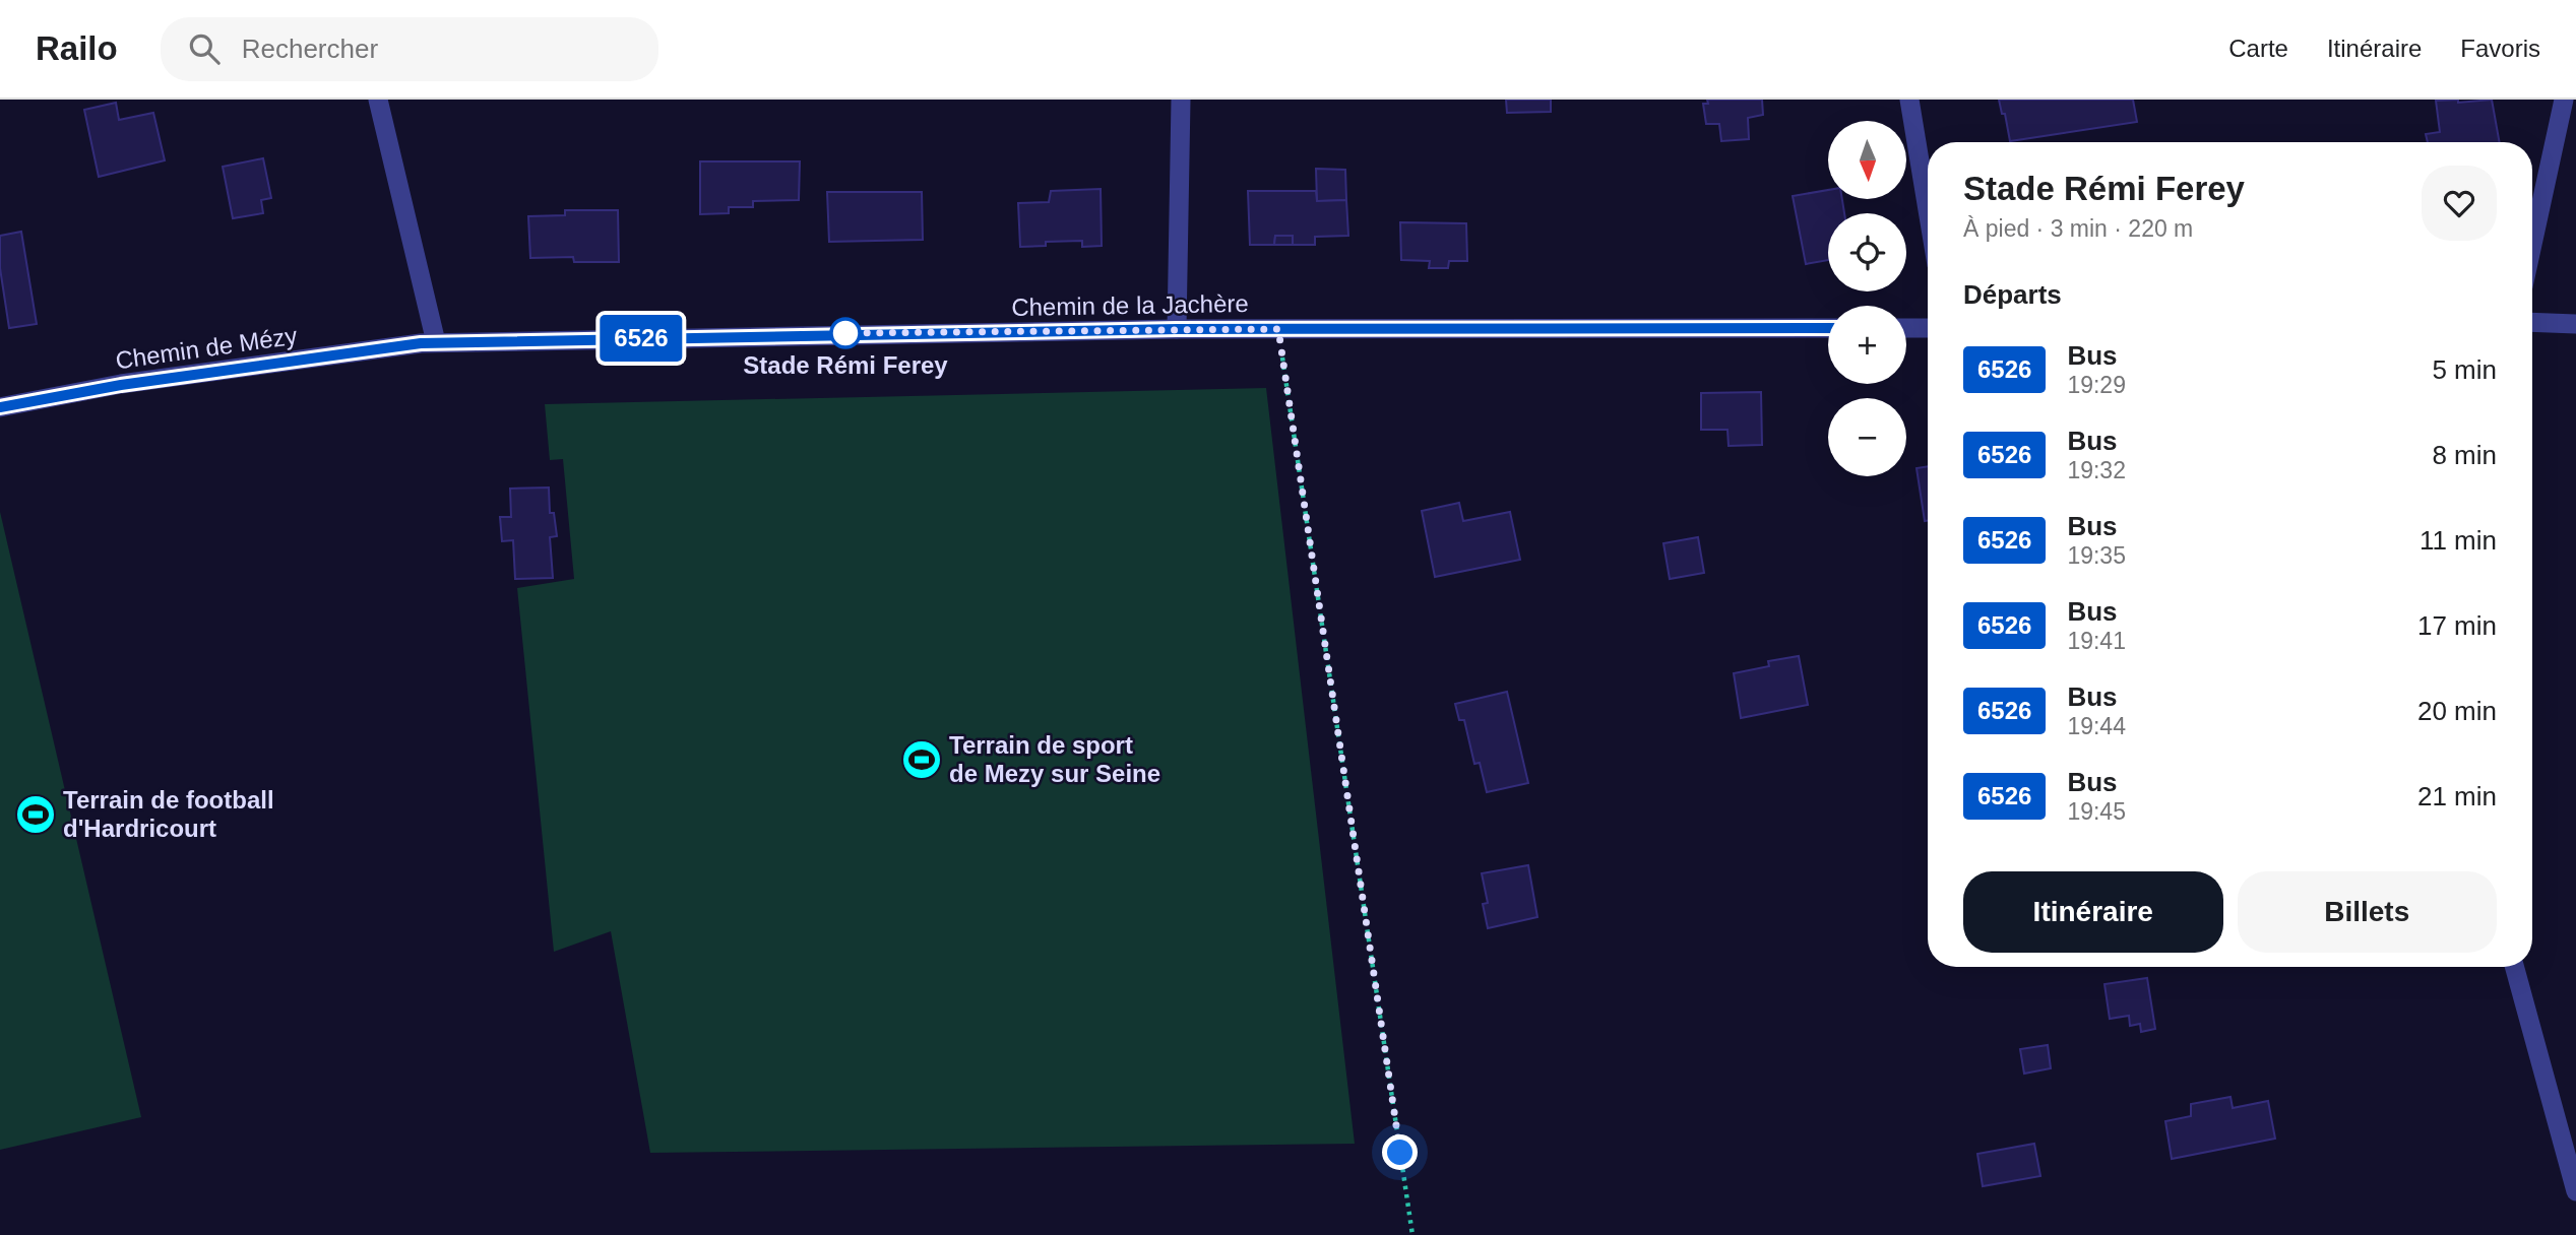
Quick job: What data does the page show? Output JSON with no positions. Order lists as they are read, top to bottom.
{
  "streets": {
    "street": ["Chemin de la Jachère", "Chemin de Mézy"]
  },
  "crossings": [
    ["Chemin de la Jachère", "Chemin de Mézy"]
  ],
  "places": {
    "other": ["Stade Rémi Ferey"],
    "sports": ["Terrain de sport de Mezy sur Seine", "Terrain de football d'Hardricourt"]
  },
  "lines": ["bus line 6526"],
  "north": "bottom",
  "page": {
    "header": "Railo",
    "search": "Rechercher",
    "nav": ["Carte", "Itinéraire", "Favoris"],
    "on_map": "6526",
    "map_buttons": ["+", "−"],
    "heading": [
      ["Stade Rémi Ferey", "À pied · 3 min · 220 m"],
      "Départs"
    ],
    "list": [
      {
        "mark": "6526",
        "name": "Bus",
        "note": "19:29",
        "value": "5 min"
      },
      {
        "mark": "6526",
        "name": "Bus",
        "note": "19:32",
        "value": "8 min"
      },
      {
        "mark": "6526",
        "name": "Bus",
        "note": "19:35",
        "value": "11 min"
      },
      {
        "mark": "6526",
        "name": "Bus",
        "note": "19:41",
        "value": "17 min"
      },
      {
        "mark": "6526",
        "name": "Bus",
        "note": "19:44",
        "value": "20 min"
      },
      {
        "mark": "6526",
        "name": "Bus",
        "note": "19:45",
        "value": "21 min"
      }
    ],
    "buttons": ["Itinéraire", "Billets"]
  }
}
